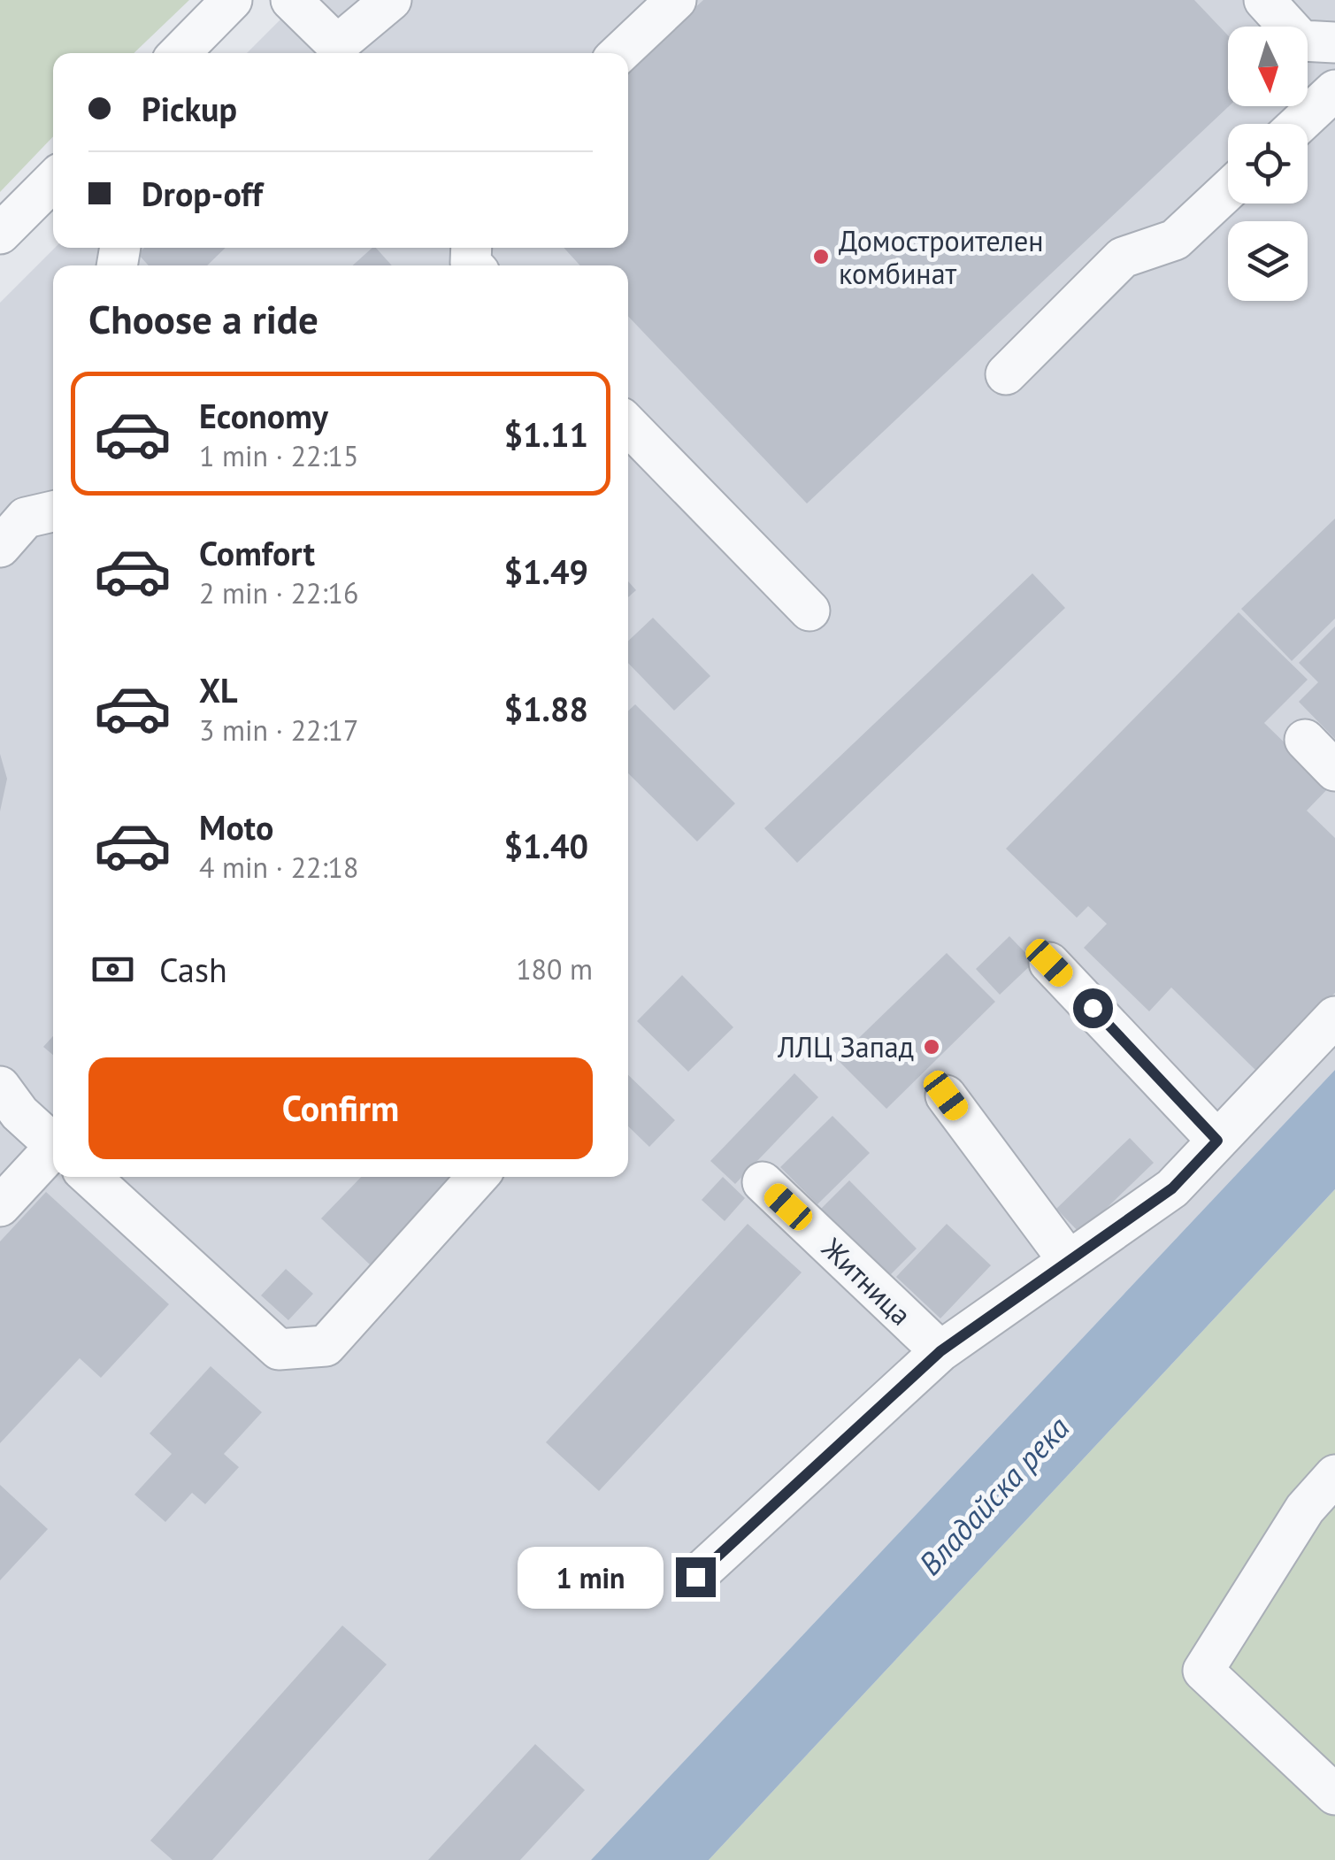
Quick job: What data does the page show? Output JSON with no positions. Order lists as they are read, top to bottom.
{
  "streets": {
    "street": ["Житница"]
  },
  "water": ["Владайска река"],
  "places": ["Домостроителен комбинат", "ЛЛЦ Запад"],
  "north": "bottom",
  "page": {
    "banner": ["Pickup", "Drop-off"],
    "heading": "Choose a ride",
    "list": [
      {
        "name": "Economy",
        "note": "1 min · 22:15",
        "value": "$1.11"
      },
      {
        "name": "Comfort",
        "note": "2 min · 22:16",
        "value": "$1.49"
      },
      {
        "name": "XL",
        "note": "3 min · 22:17",
        "value": "$1.88"
      },
      {
        "name": "Moto",
        "note": "4 min · 22:18",
        "value": "$1.40"
      }
    ],
    "pay": ["Cash", "180 m"],
    "buttons": "Confirm",
    "bubble": "1 min"
  }
}
